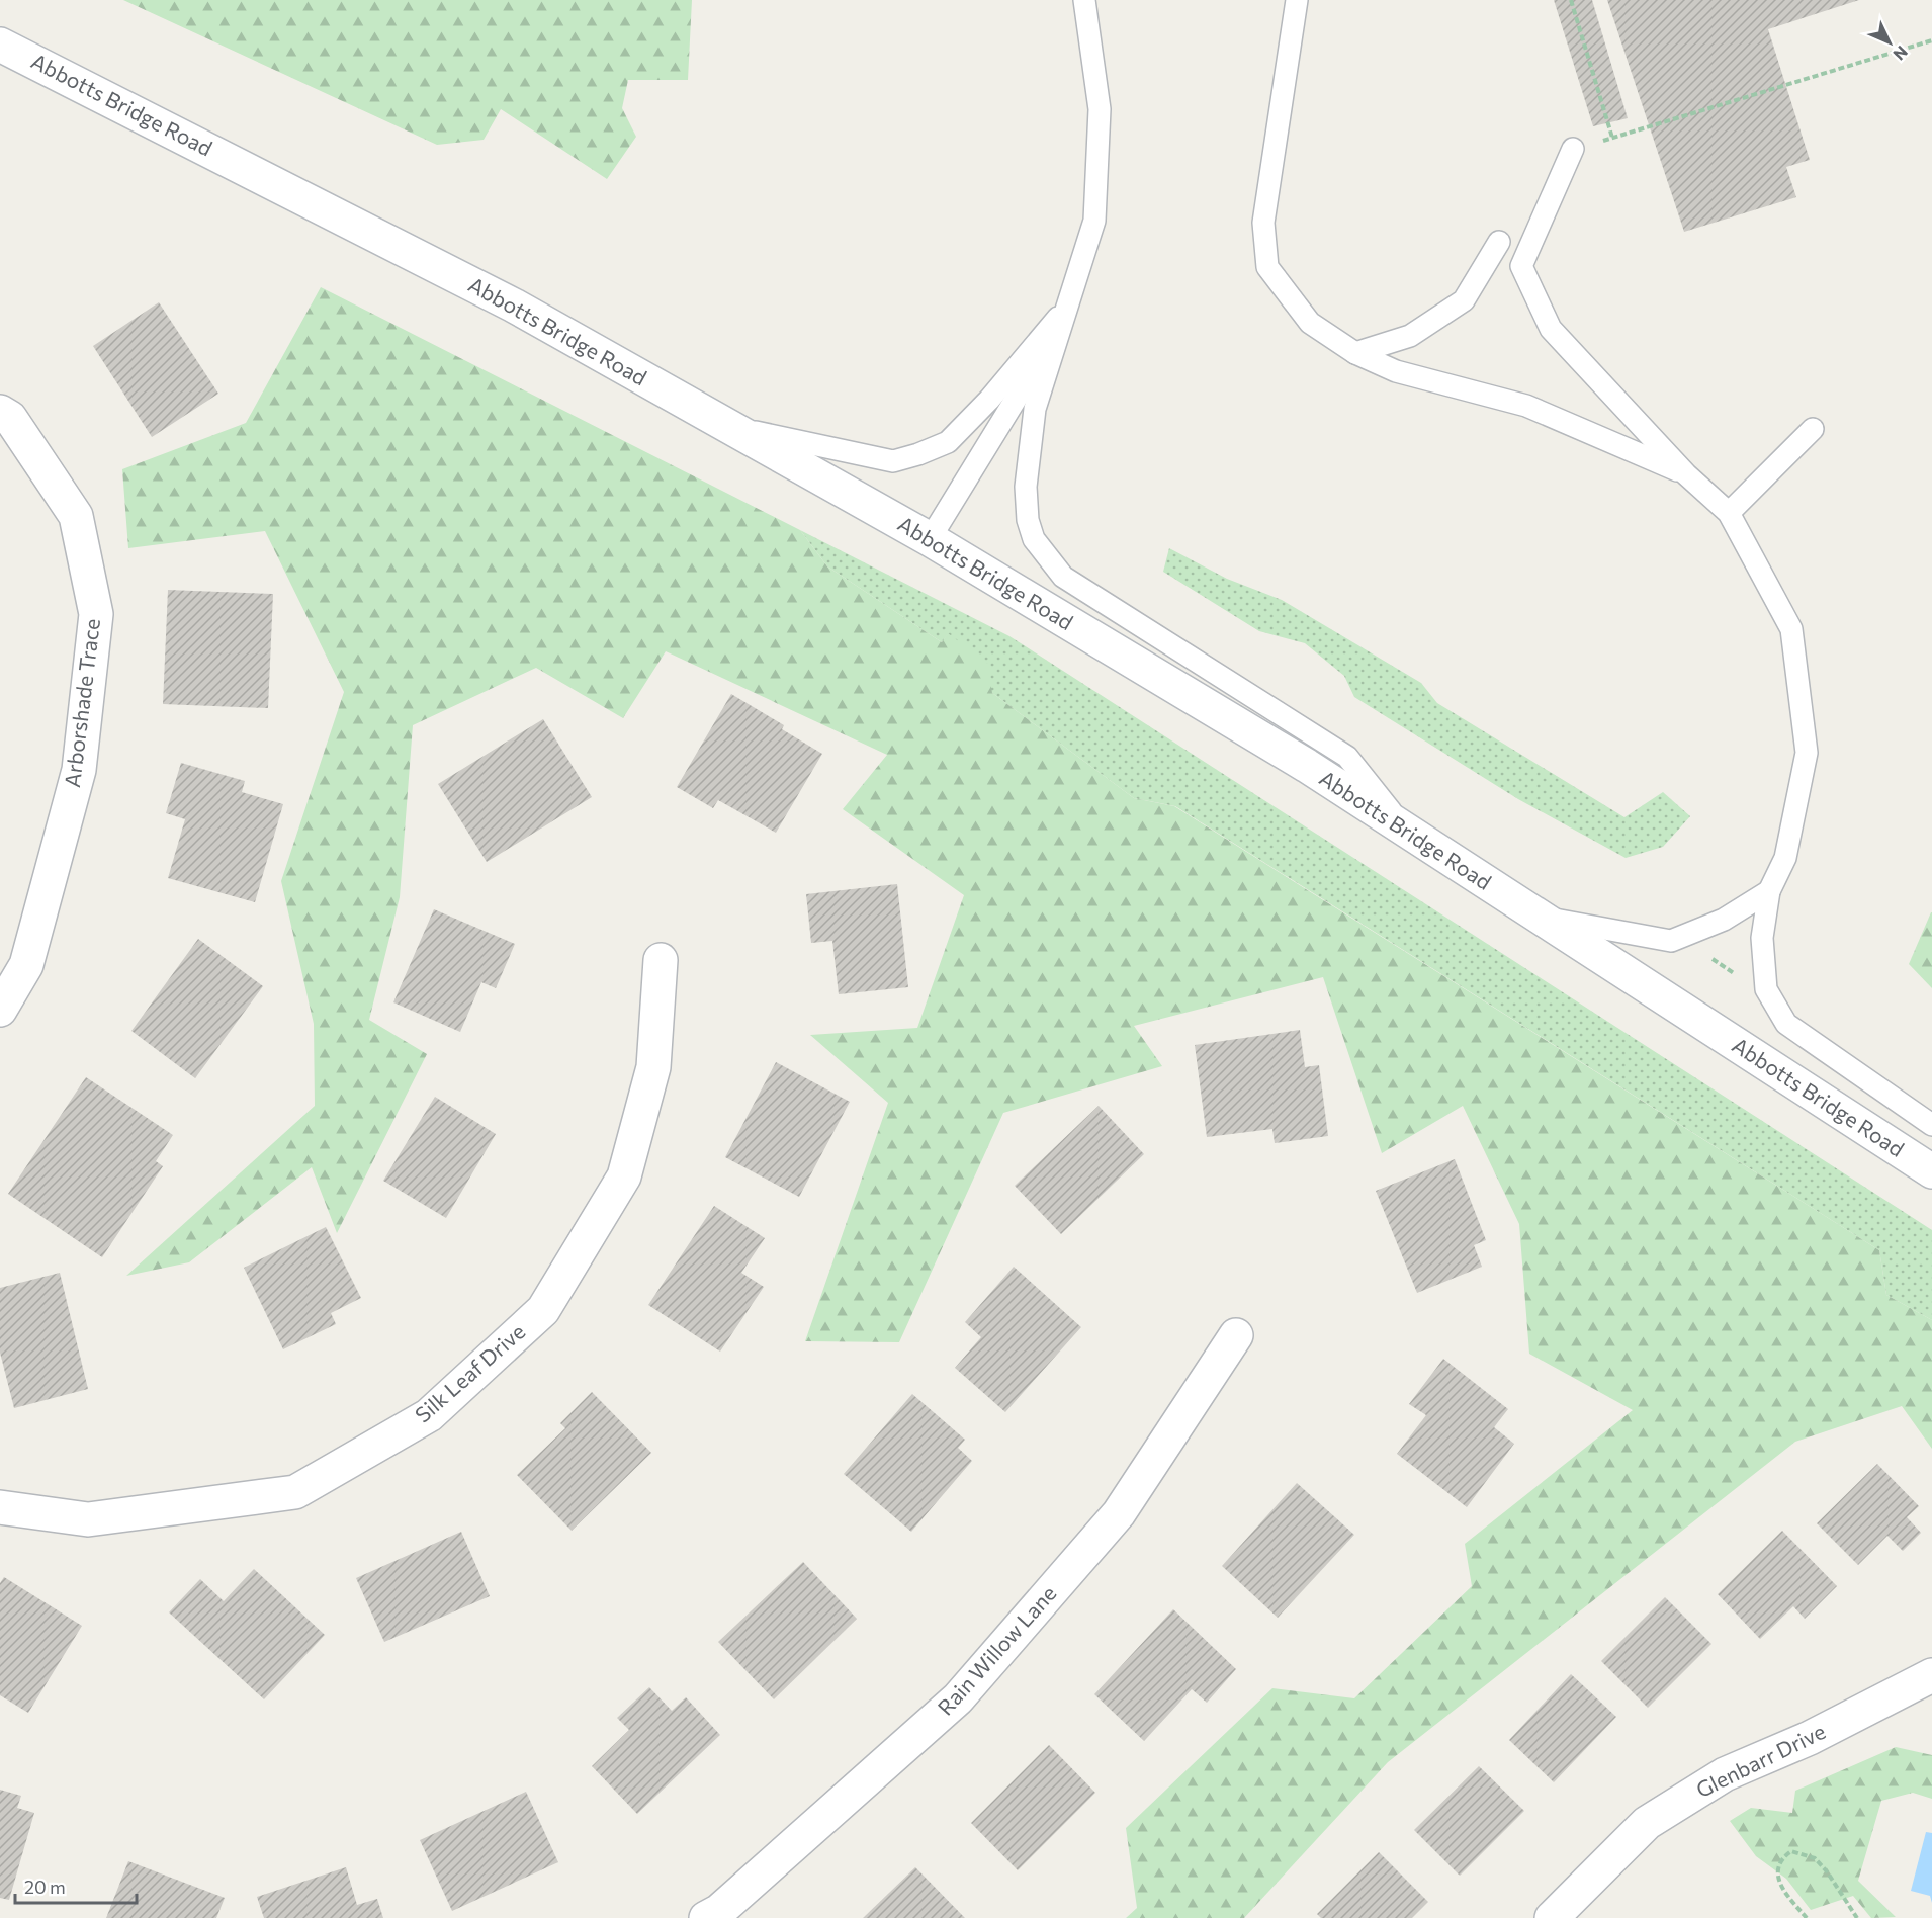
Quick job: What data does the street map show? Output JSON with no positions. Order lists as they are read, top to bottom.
{
  "streets": {
    "street": [
      "Abbotts Bridge Road",
      "Arborshade Trace",
      "Silk Leaf Drive",
      "Rain Willow Lane",
      "Glenbarr Drive"
    ]
  },
  "scale_bar": "20 m",
  "north": "bottom right"
}
